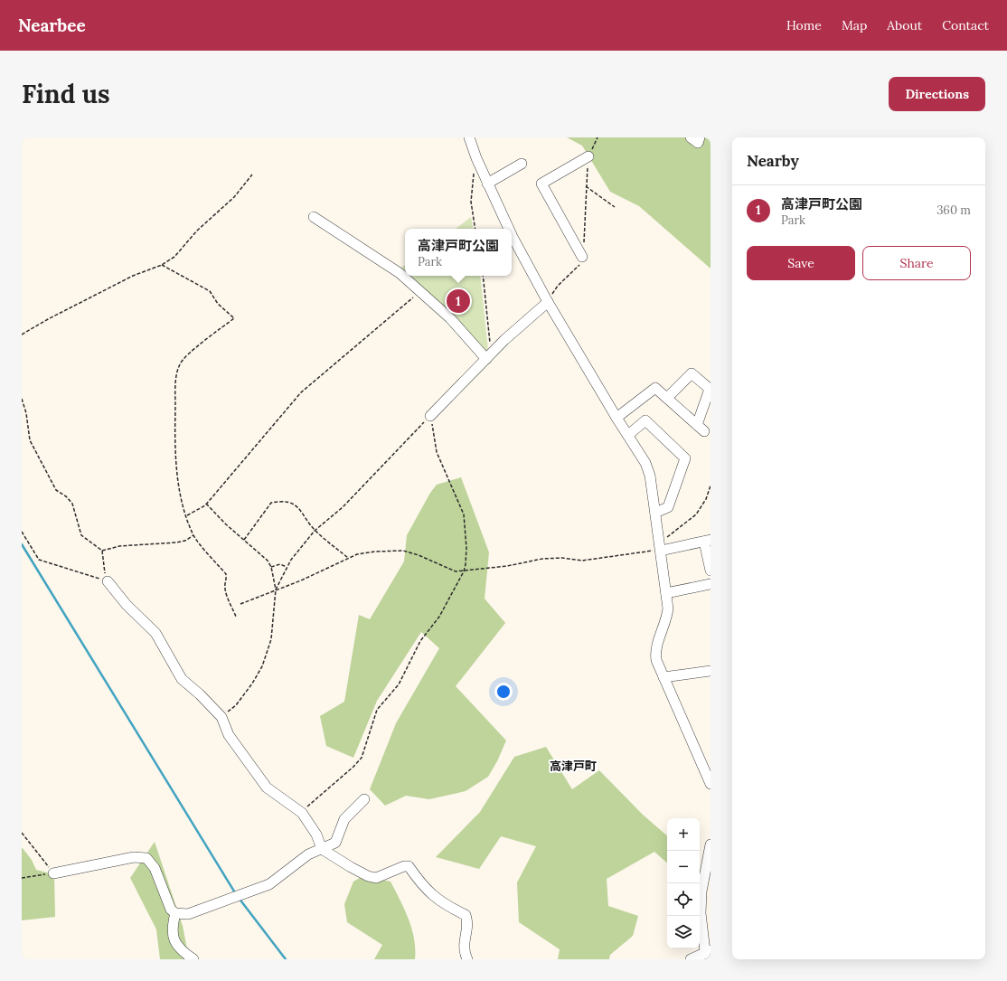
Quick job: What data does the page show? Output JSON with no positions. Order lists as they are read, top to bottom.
{
  "districts": ["高津戸町"],
  "page": {
    "header": "Nearbee",
    "nav": [
      "Home",
      "Map",
      "About",
      "Contact"
    ],
    "buttons": [
      "Directions",
      ["Save", "Share"]
    ],
    "title": "Find us",
    "heading": "Nearby",
    "list": [
      {
        "mark": "1",
        "name": "高津戸町公園",
        "note": "Park",
        "value": "360 m"
      }
    ],
    "popup": ["高津戸町公園", "Park"],
    "pins": "1",
    "map_buttons": ["+", "−"]
  }
}
